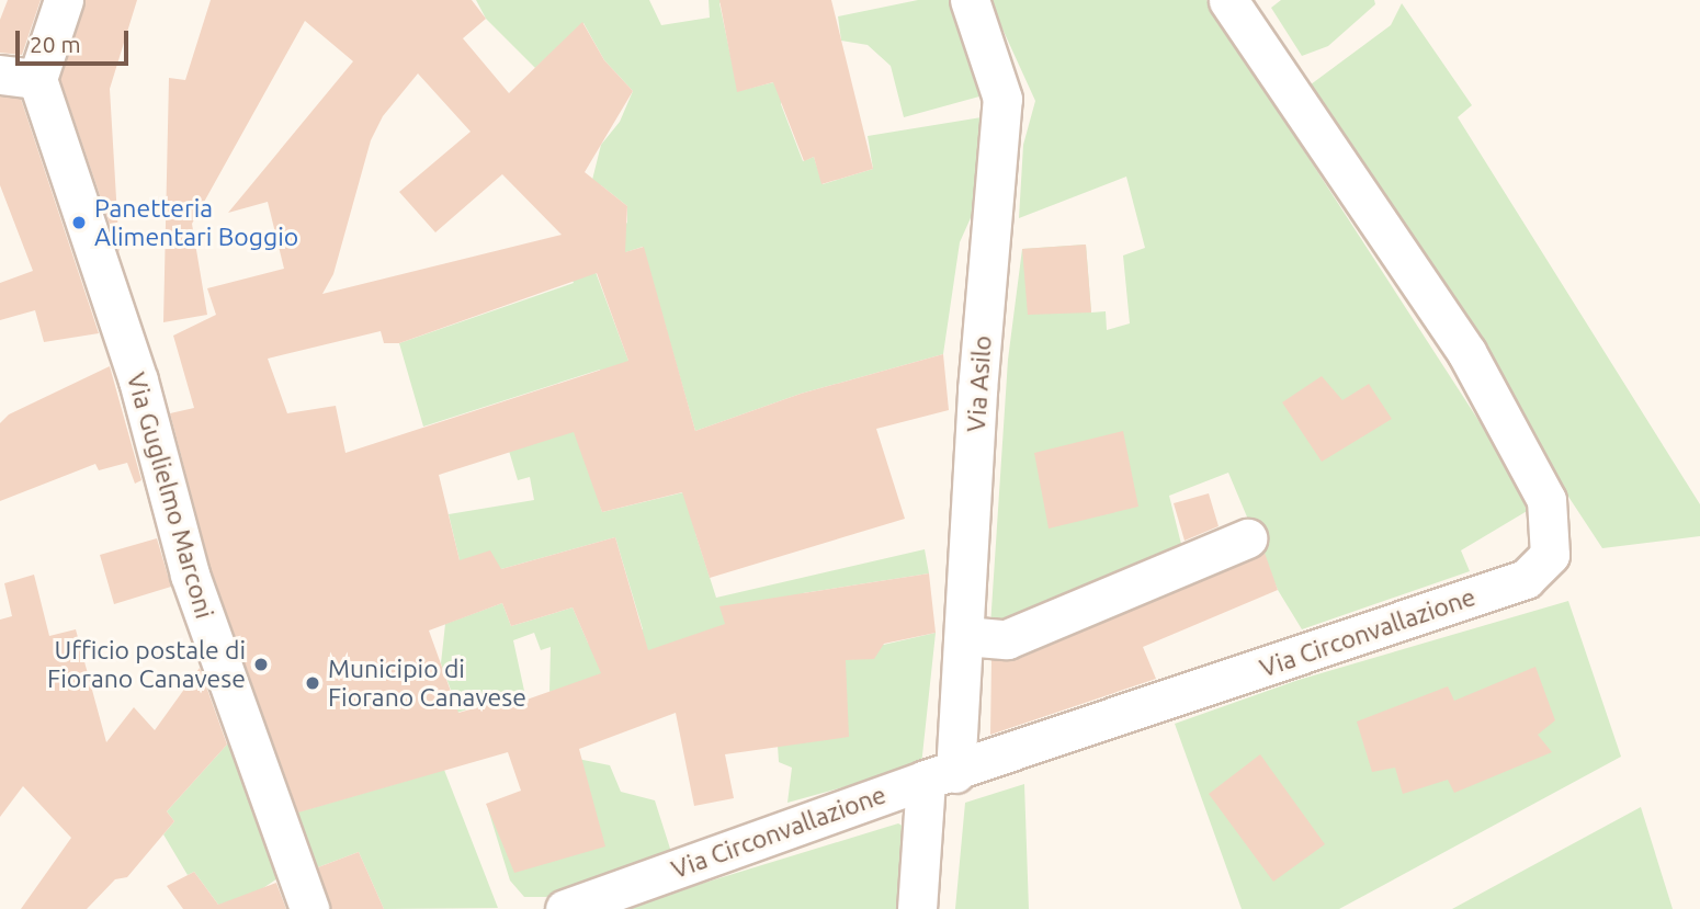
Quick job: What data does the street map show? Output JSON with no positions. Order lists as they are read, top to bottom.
{
  "streets": {
    "street": ["Via Asilo", "Via Guglielmo Marconi", "Via Circonvallazione"]
  },
  "crossings": [
    ["Via Asilo", "Via Circonvallazione"]
  ],
  "places": ["Panetteria Alimentari Boggio", "Ufficio postale di Fiorano Canavese", "Municipio di Fiorano Canavese"],
  "scale_bar": "20 m"
}
